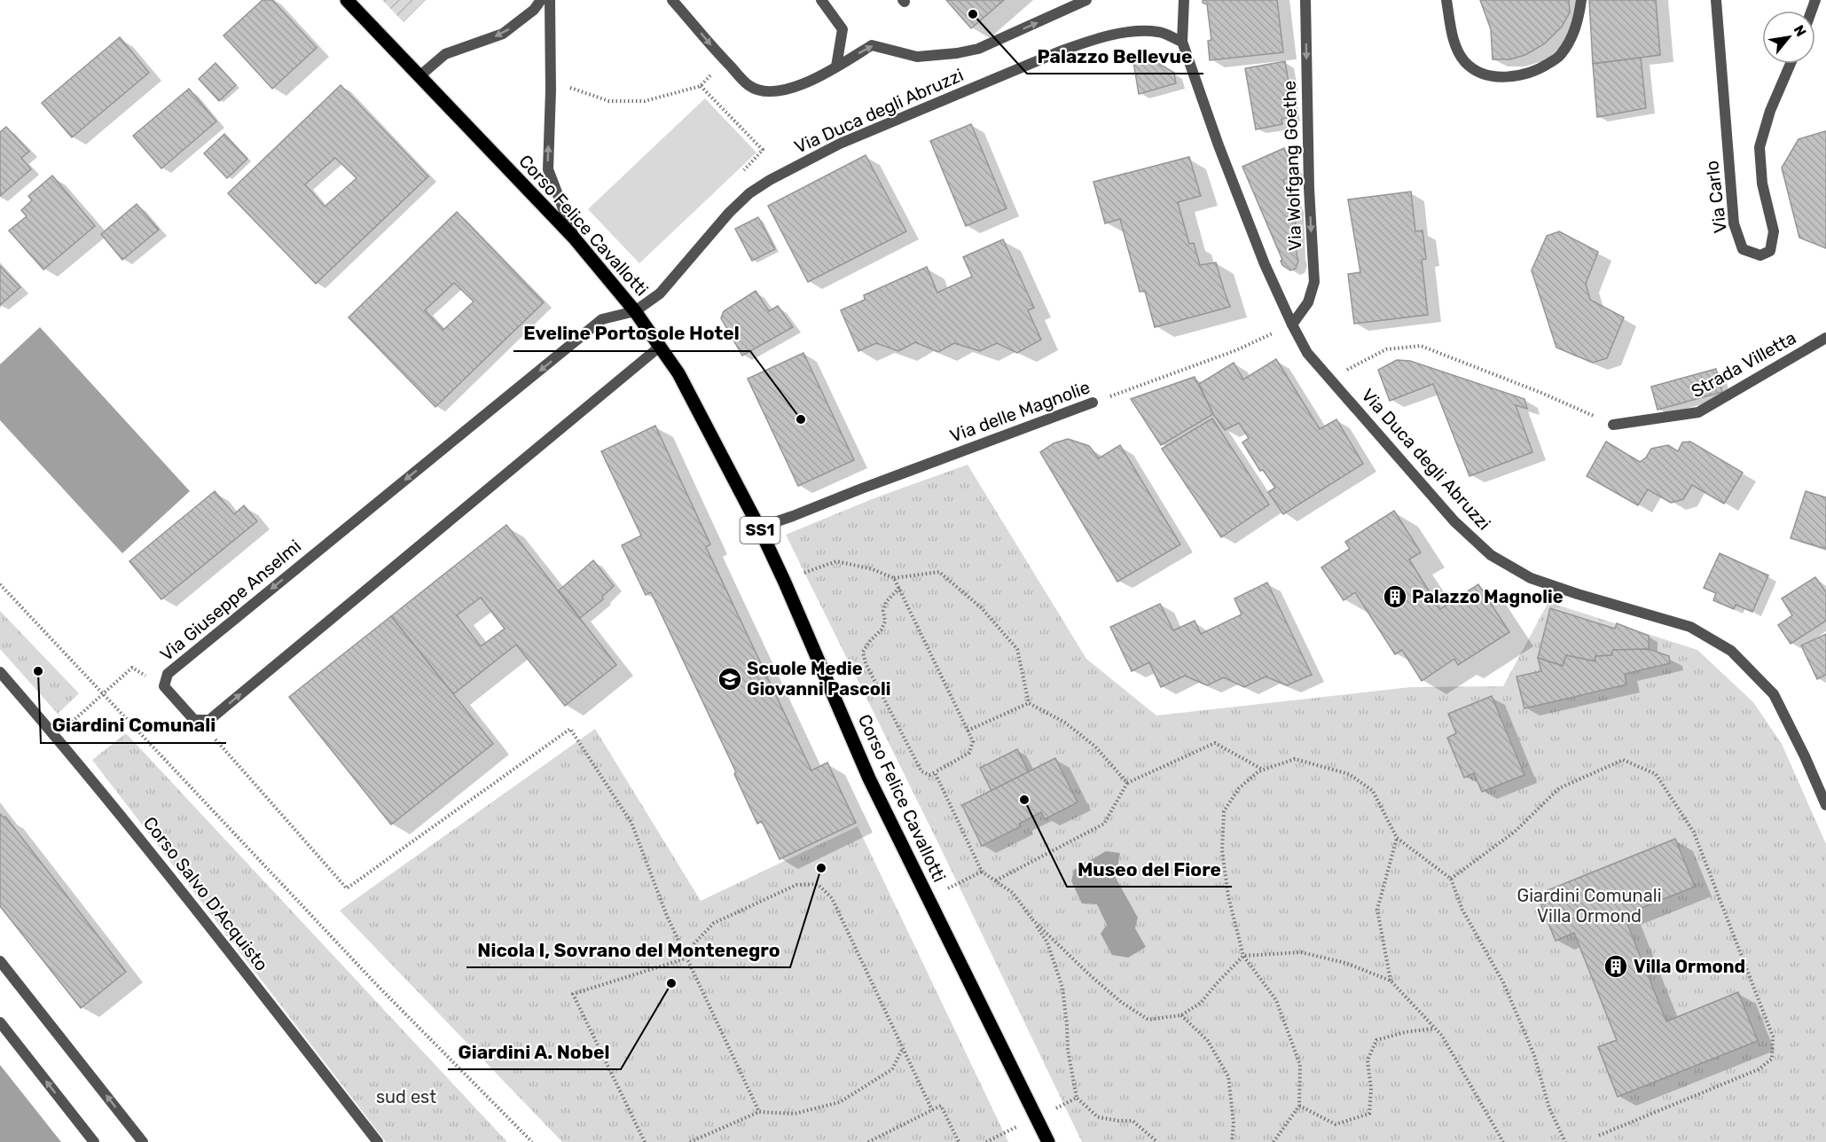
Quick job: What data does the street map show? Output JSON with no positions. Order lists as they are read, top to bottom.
{
  "streets": {
    "main road": ["Corso Felice Cavallotti", "SS1"],
    "street": [
      "Via Duca degli Abruzzi",
      "Via Wolfgang Goethe",
      "Via Carlo",
      "Strada Villetta",
      "Via delle Magnolie",
      "Via Giuseppe Anselmi",
      "Corso Salvo D'Acquisto"
    ]
  },
  "crossings": [
    ["Via Duca degli Abruzzi", "Via Wolfgang Goethe"],
    ["Via Duca degli Abruzzi", "Corso Felice Cavallotti"],
    ["Via Duca degli Abruzzi", "Via delle Magnolie"],
    ["Via Duca degli Abruzzi", "Via Giuseppe Anselmi"],
    ["Via Wolfgang Goethe", "Via delle Magnolie"],
    ["Corso Felice Cavallotti", "Via delle Magnolie"],
    ["Corso Felice Cavallotti", "Via Giuseppe Anselmi"]
  ],
  "one_way": ["Via Wolfgang Goethe"],
  "parks": ["Giardini Comunali Villa Ormond", "sud est"],
  "places": {
    "other": [
      "Palazzo Bellevue",
      "Eveline Portosole Hotel",
      "Giardini Comunali",
      "Museo del Fiore",
      "Nicola I, Sovrano del Montenegro",
      "Giardini A. Nobel"
    ],
    "building": ["Palazzo Magnolie", "Villa Ormond"],
    "school or university": ["Scuole Medie Giovanni Pascoli"]
  },
  "north": "top right"
}
